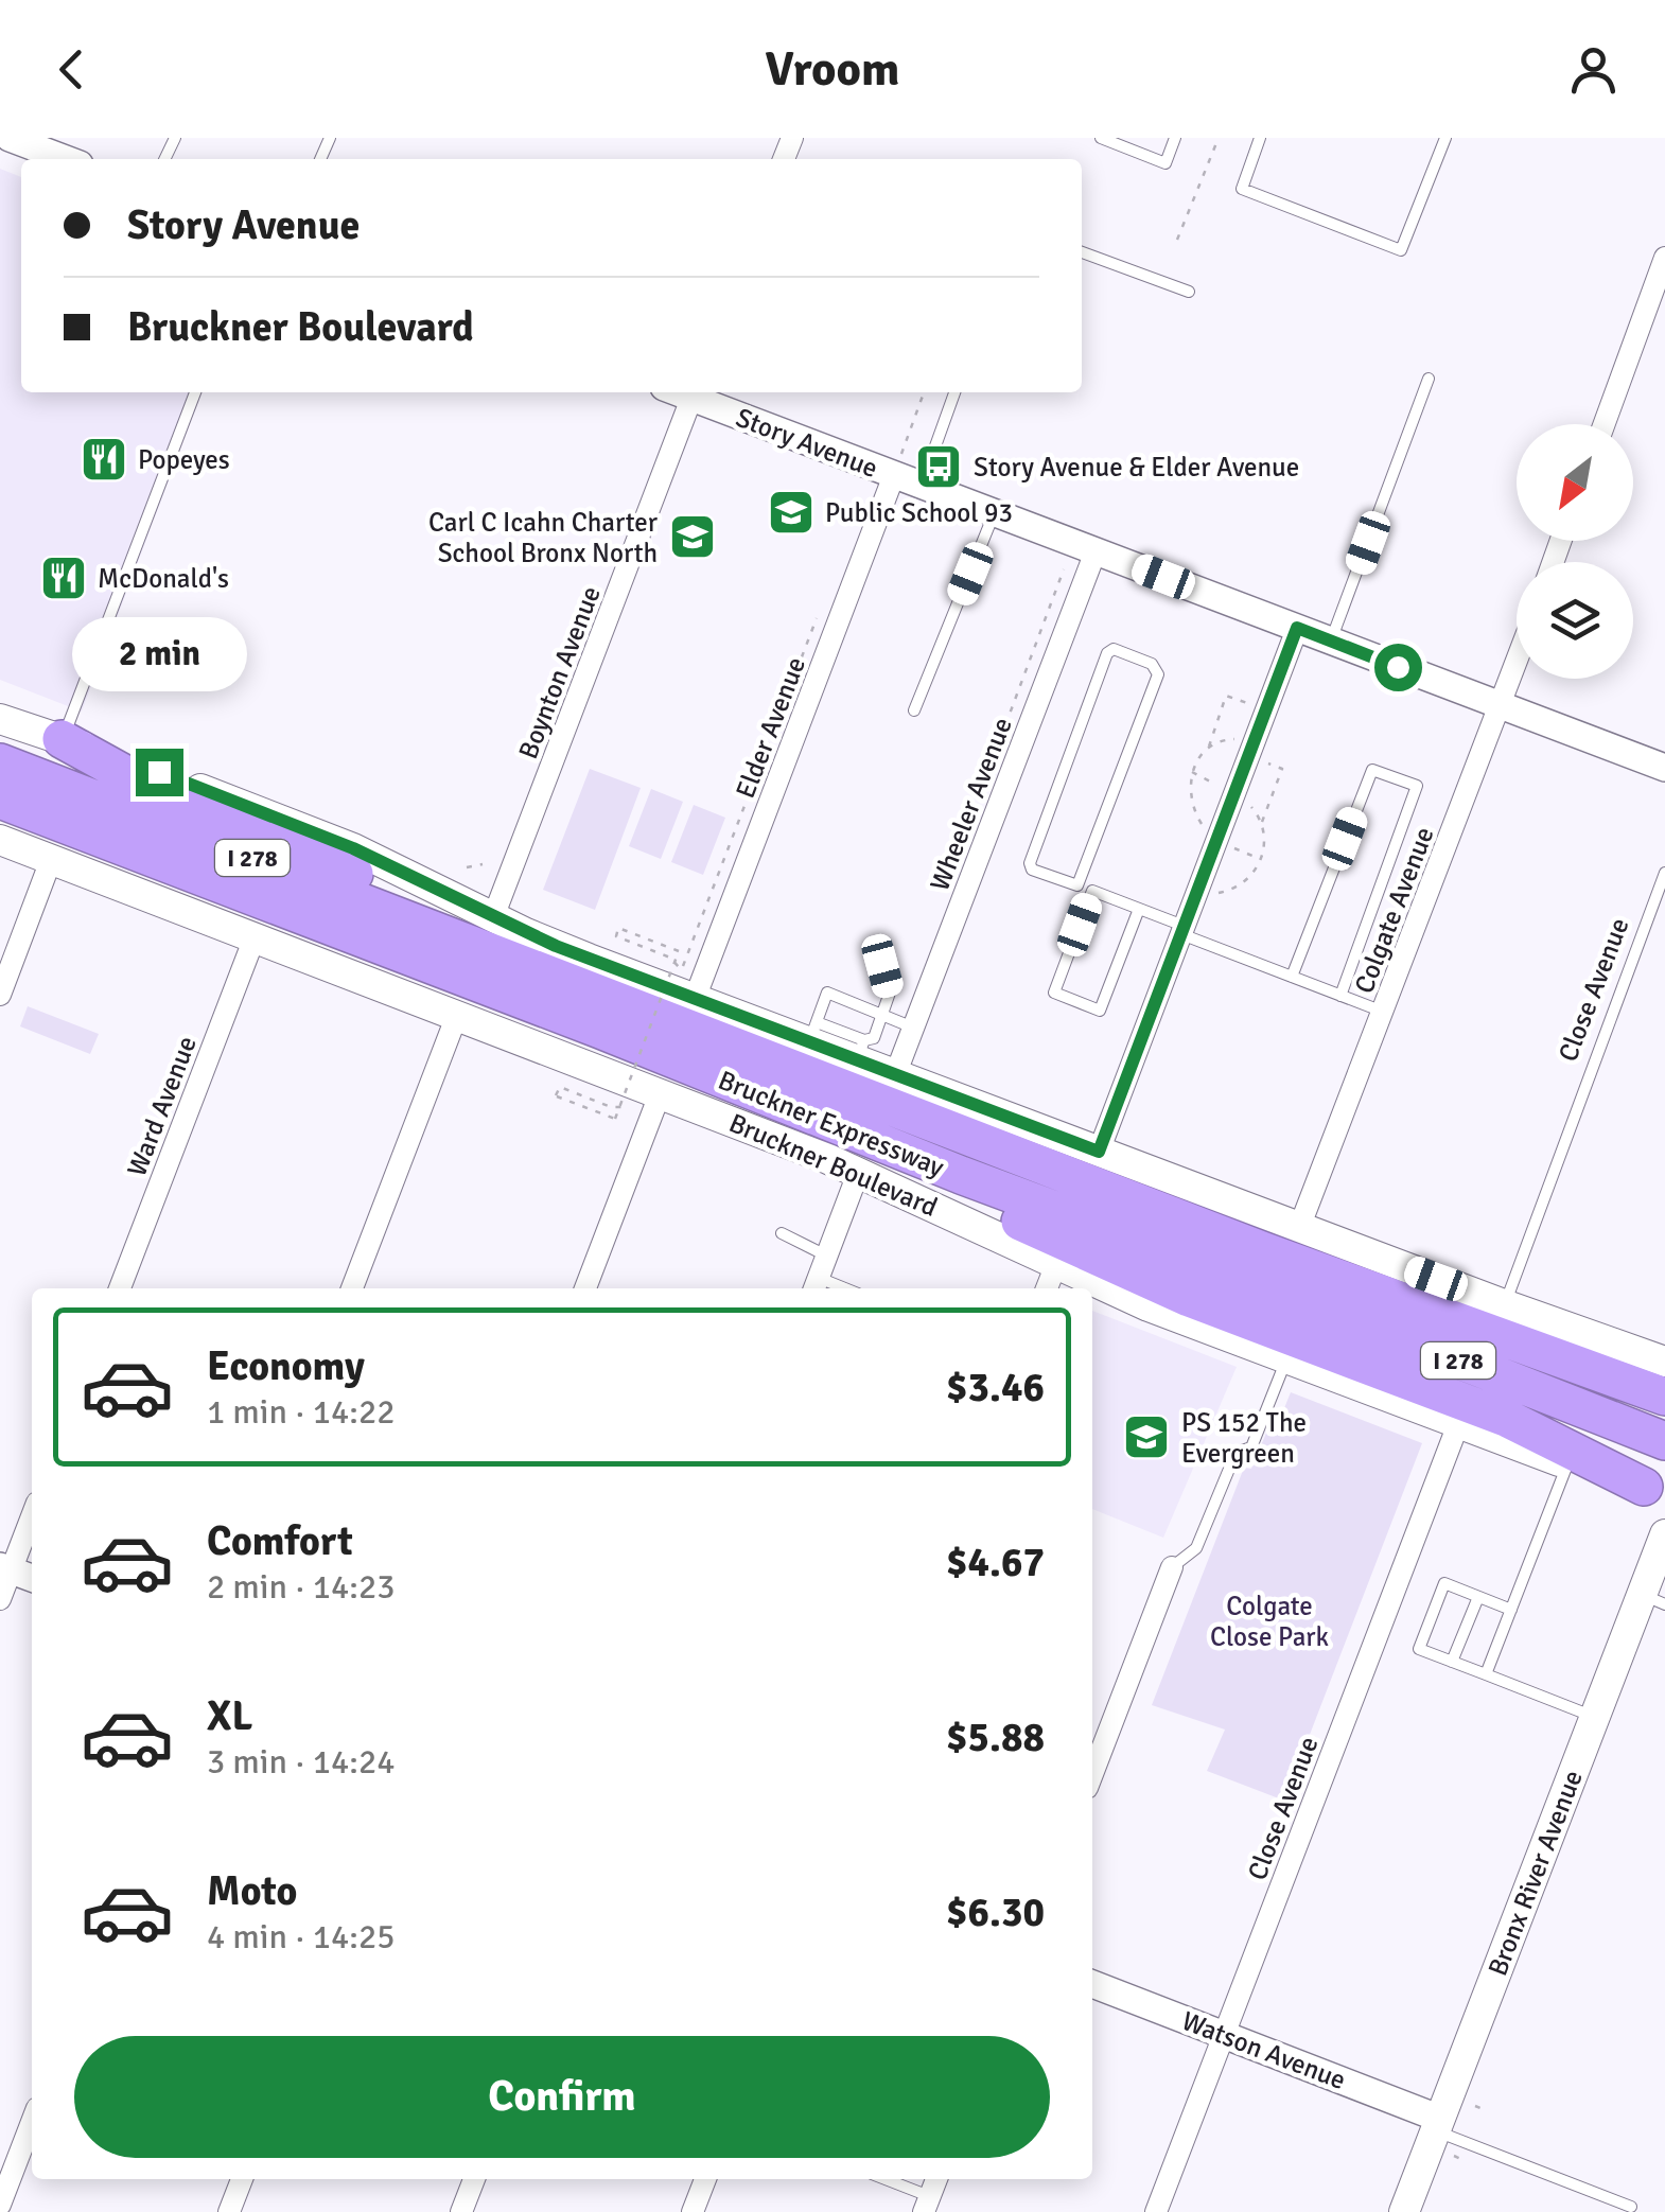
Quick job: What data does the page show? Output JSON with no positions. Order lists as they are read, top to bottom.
{
  "streets": {
    "highway": ["I 278", "Bruckner Expressway"],
    "main road": ["Bruckner Boulevard", "Bronx River Avenue"],
    "street": [
      "Story Avenue",
      "Boynton Avenue",
      "Elder Avenue",
      "Wheeler Avenue",
      "Colgate Avenue",
      "Close Avenue",
      "Ward Avenue",
      "Watson Avenue"
    ]
  },
  "crossings": [
    ["Story Avenue", "Boynton Avenue"],
    ["Story Avenue", "Elder Avenue"],
    ["Story Avenue", "Wheeler Avenue"],
    ["Story Avenue", "Colgate Avenue"],
    ["Close Avenue", "Bruckner Boulevard"],
    ["Close Avenue", "Watson Avenue"],
    ["Ward Avenue", "Bruckner Boulevard"],
    ["Bronx River Avenue", "Watson Avenue"]
  ],
  "parks": ["Colgate Close Park"],
  "places": {
    "restaurant": ["Popeyes", "McDonald's"],
    "bus stop": ["Story Avenue & Elder Avenue"],
    "school or university": ["Public School 93", "Carl C Icahn Charter School Bronx North", "PS 152 The Evergreen"]
  },
  "north": "bottom left",
  "page": {
    "header": "Vroom",
    "banner": ["Story Avenue", "Bruckner Boulevard"],
    "bubble": "2 min",
    "list": [
      {
        "name": "Economy",
        "note": "1 min · 14:22",
        "value": "$3.46"
      },
      {
        "name": "Comfort",
        "note": "2 min · 14:23",
        "value": "$4.67"
      },
      {
        "name": "XL",
        "note": "3 min · 14:24",
        "value": "$5.88"
      },
      {
        "name": "Moto",
        "note": "4 min · 14:25",
        "value": "$6.30"
      }
    ],
    "buttons": "Confirm"
  }
}
